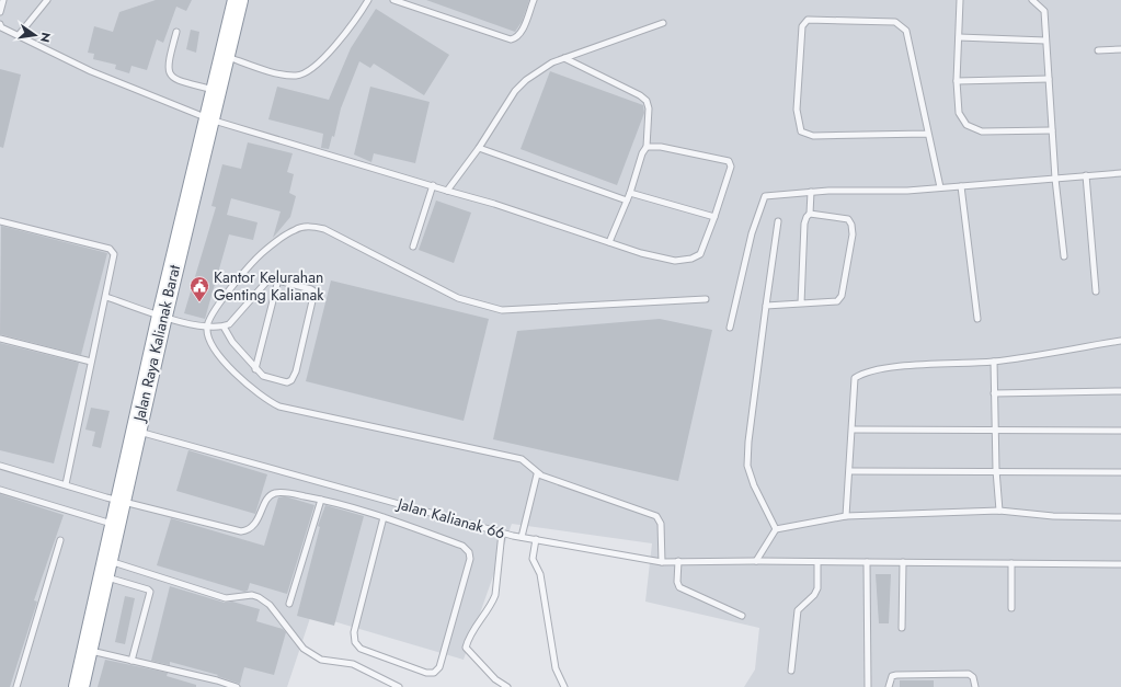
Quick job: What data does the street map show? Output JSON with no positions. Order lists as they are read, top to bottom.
{
  "streets": {
    "highway": ["Jalan Raya Kalianak Barat"],
    "lane": ["Jalan Kalianak 66"]
  },
  "crossings": [
    ["Jalan Raya Kalianak Barat", "Jalan Kalianak 66"]
  ],
  "places": {
    "public building": ["Kantor Kelurahan Genting Kalianak"]
  },
  "north": "right"
}
